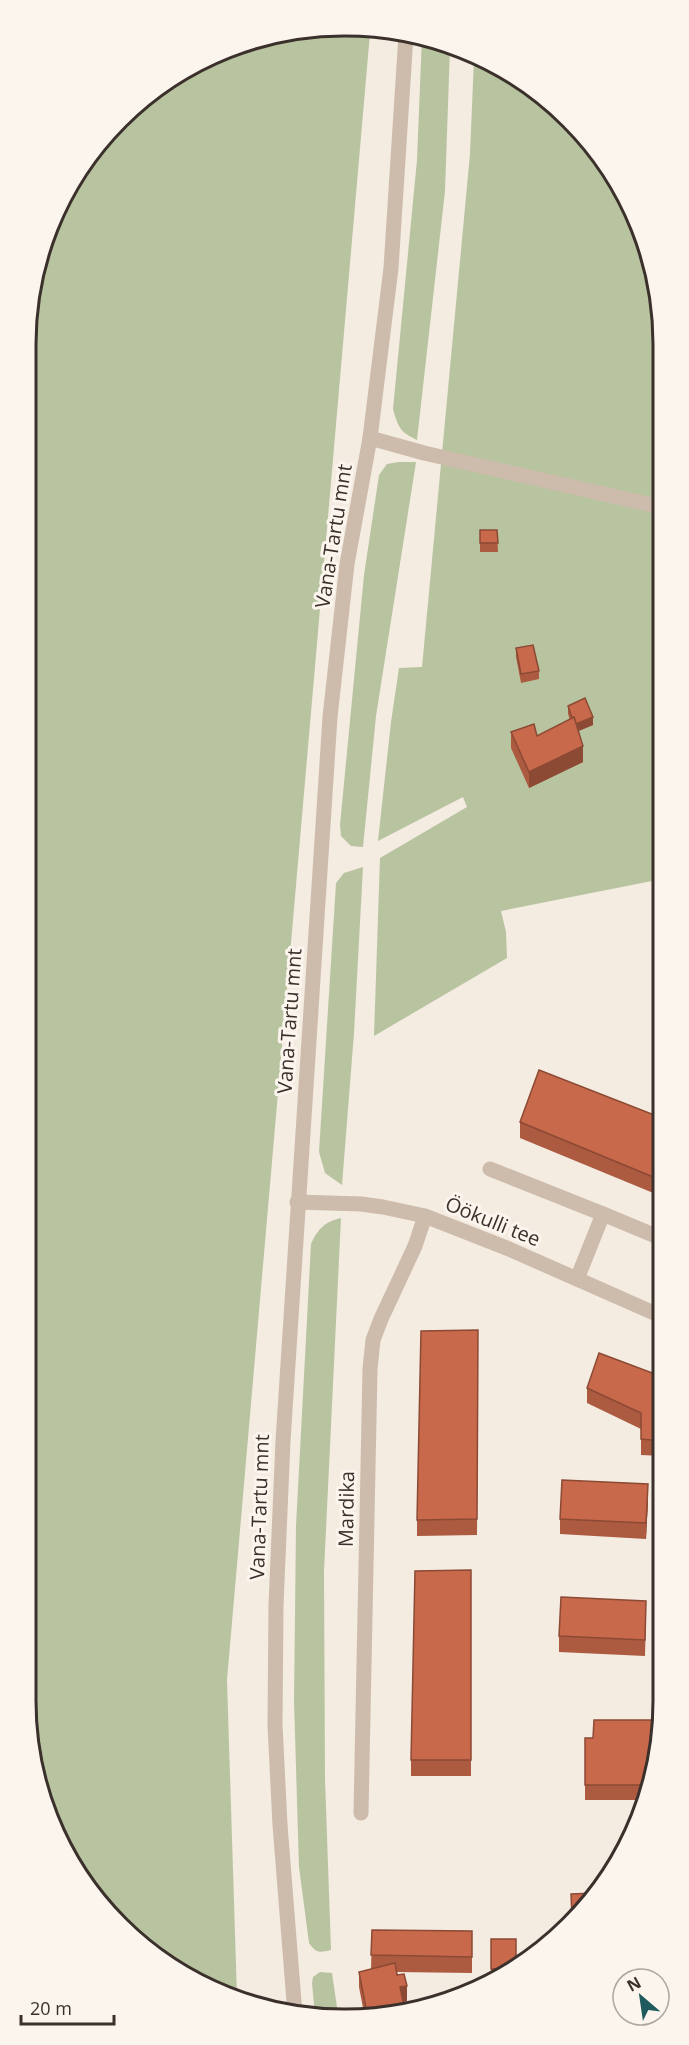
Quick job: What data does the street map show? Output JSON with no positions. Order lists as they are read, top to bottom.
{
  "streets": {
    "street": ["Vana-Tartu mnt", "Öökulli tee", "Mardika"]
  },
  "crossings": [
    ["Vana-Tartu mnt", "Öökulli tee"],
    ["Öökulli tee", "Mardika"]
  ],
  "scale_bar": "20 m",
  "north": "top left"
}
